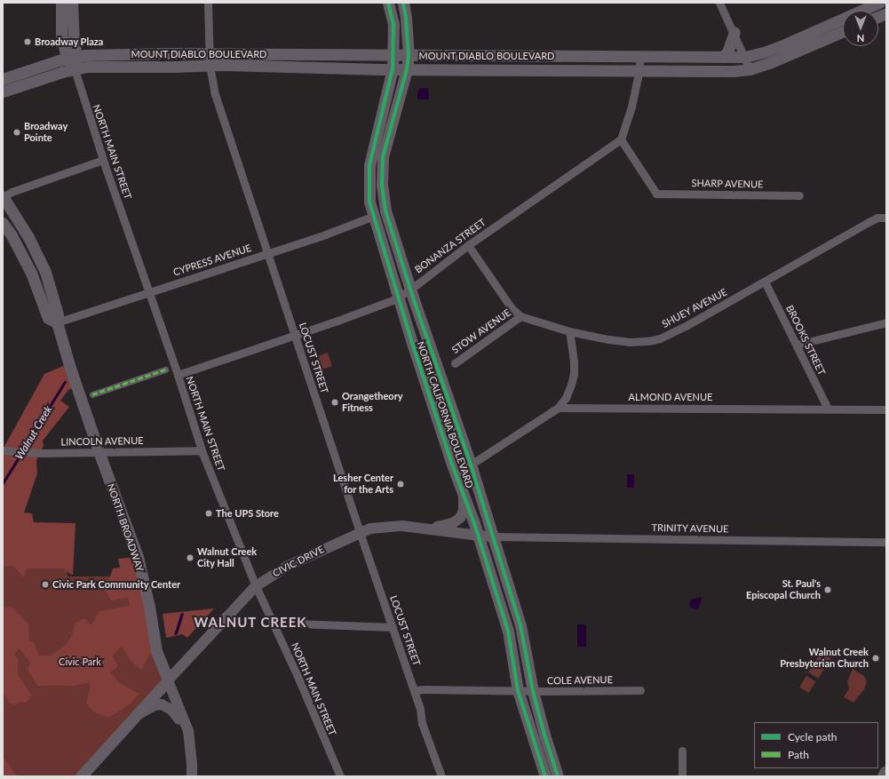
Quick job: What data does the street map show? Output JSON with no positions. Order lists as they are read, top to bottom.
{
  "streets": {
    "main road": [
      "MOUNT DIABLO BOULEVARD",
      "NORTH CALIFORNIA BOULEVARD",
      "NORTH BROADWAY",
      "CIVIC DRIVE"
    ],
    "street": [
      "NORTH MAIN STREET",
      "SHARP AVENUE",
      "BONANZA STREET",
      "CYPRESS AVENUE",
      "SHUEY AVENUE",
      "STOW AVENUE",
      "BROOKS STREET",
      "LOCUST STREET",
      "ALMOND AVENUE",
      "LINCOLN AVENUE",
      "TRINITY AVENUE",
      "COLE AVENUE"
    ]
  },
  "crossings": [
    ["MOUNT DIABLO BOULEVARD", "NORTH MAIN STREET"],
    ["MOUNT DIABLO BOULEVARD", "LOCUST STREET"],
    ["MOUNT DIABLO BOULEVARD", "NORTH CALIFORNIA BOULEVARD"],
    ["NORTH MAIN STREET", "BONANZA STREET"],
    ["NORTH MAIN STREET", "CYPRESS AVENUE"],
    ["NORTH MAIN STREET", "LINCOLN AVENUE"],
    ["NORTH MAIN STREET", "CIVIC DRIVE"],
    ["SHARP AVENUE", "BONANZA STREET"],
    ["BONANZA STREET", "SHUEY AVENUE"],
    ["BONANZA STREET", "LOCUST STREET"],
    ["BONANZA STREET", "NORTH CALIFORNIA BOULEVARD"],
    ["CYPRESS AVENUE", "LOCUST STREET"],
    ["CYPRESS AVENUE", "NORTH CALIFORNIA BOULEVARD"],
    ["CYPRESS AVENUE", "NORTH BROADWAY"],
    ["SHUEY AVENUE", "STOW AVENUE"],
    ["SHUEY AVENUE", "BROOKS STREET"],
    ["BROOKS STREET", "ALMOND AVENUE"],
    ["LOCUST STREET", "CIVIC DRIVE"],
    ["LOCUST STREET", "COLE AVENUE"],
    ["NORTH CALIFORNIA BOULEVARD", "TRINITY AVENUE"],
    ["NORTH CALIFORNIA BOULEVARD", "CIVIC DRIVE"],
    ["NORTH CALIFORNIA BOULEVARD", "COLE AVENUE"],
    ["LINCOLN AVENUE", "NORTH BROADWAY"],
    ["NORTH BROADWAY", "CIVIC DRIVE"],
    ["TRINITY AVENUE", "CIVIC DRIVE"]
  ],
  "districts": ["WALNUT CREEK"],
  "water": ["Walnut Creek"],
  "parks": ["Civic Park"],
  "places": [
    "Broadway Plaza",
    "Broadway Pointe",
    "Orangetheory Fitness",
    "Lesher Center for the Arts",
    "The UPS Store",
    "Walnut Creek City Hall",
    "Civic Park Community Center",
    "St. Paul's Episcopal Church",
    "Walnut Creek Presbyterian Church"
  ],
  "legend": ["Cycle path", "Path"],
  "north": "bottom"
}
